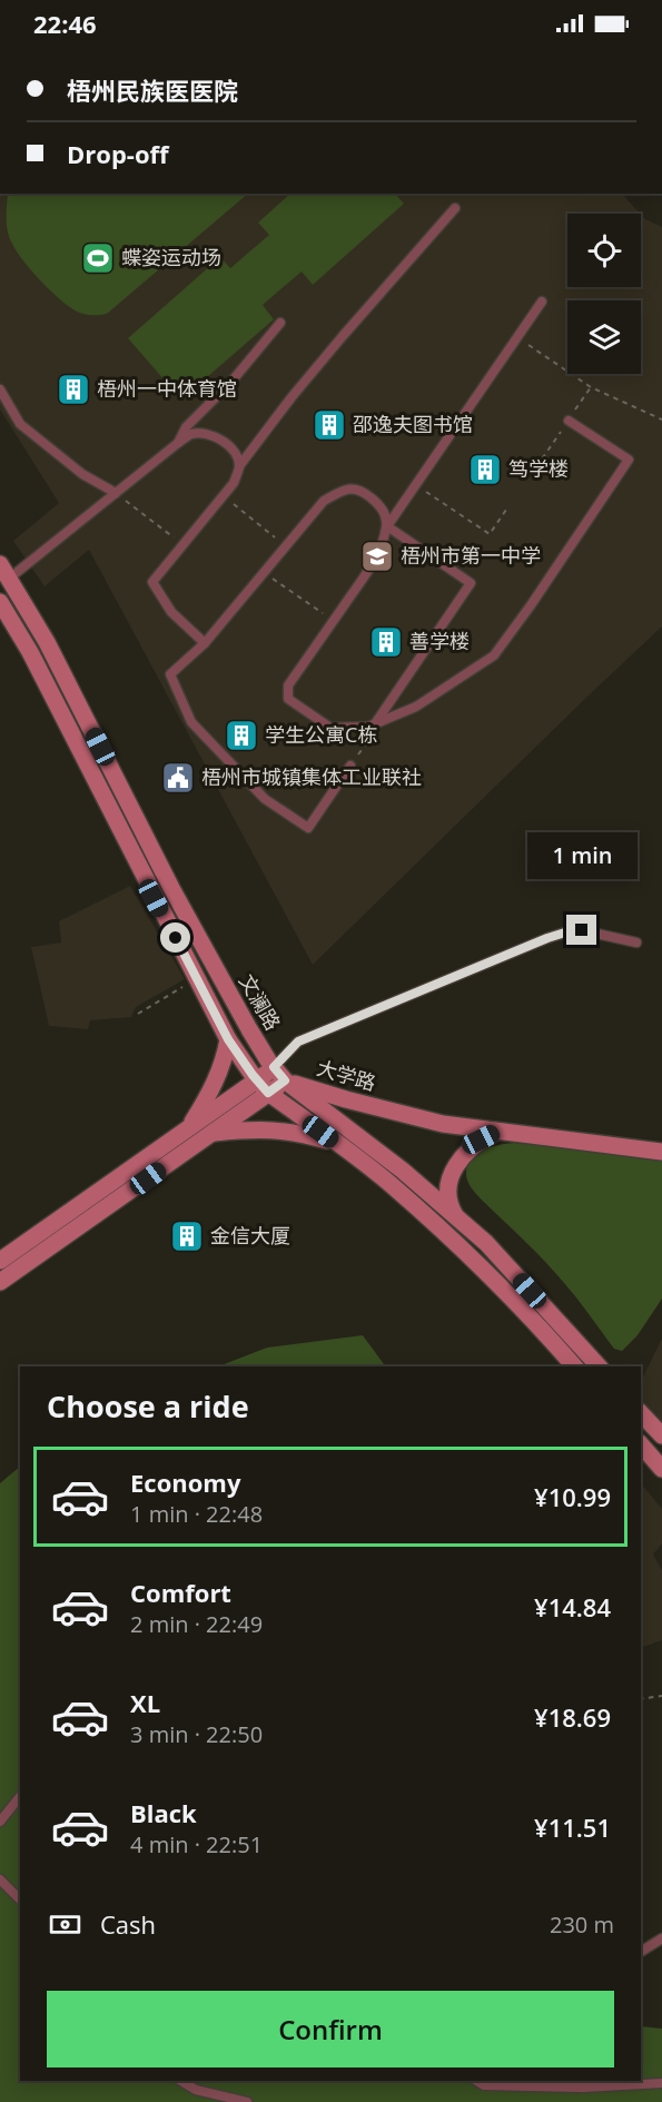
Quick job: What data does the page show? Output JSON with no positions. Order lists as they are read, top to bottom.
{
  "streets": {
    "main road": ["文澜路", "大学路"]
  },
  "crossings": [
    ["文澜路", "大学路"]
  ],
  "places": {
    "sports": ["蝶姿运动场"],
    "building": [
      "梧州一中体育馆",
      "邵逸夫图书馆",
      "笃学楼",
      "善学楼",
      "学生公寓C栋",
      "金信大厦"
    ],
    "school or university": ["梧州市第一中学"],
    "public building": ["梧州市城镇集体工业联社"]
  },
  "page": {
    "status": "22:46",
    "banner": ["梧州民族医医院", "Drop-off"],
    "bubble": "1 min",
    "heading": "Choose a ride",
    "list": [
      {
        "name": "Economy",
        "note": "1 min · 22:48",
        "value": "¥10.99"
      },
      {
        "name": "Comfort",
        "note": "2 min · 22:49",
        "value": "¥14.84"
      },
      {
        "name": "XL",
        "note": "3 min · 22:50",
        "value": "¥18.69"
      },
      {
        "name": "Black",
        "note": "4 min · 22:51",
        "value": "¥11.51"
      }
    ],
    "pay": ["Cash", "230 m"],
    "buttons": "Confirm"
  }
}
